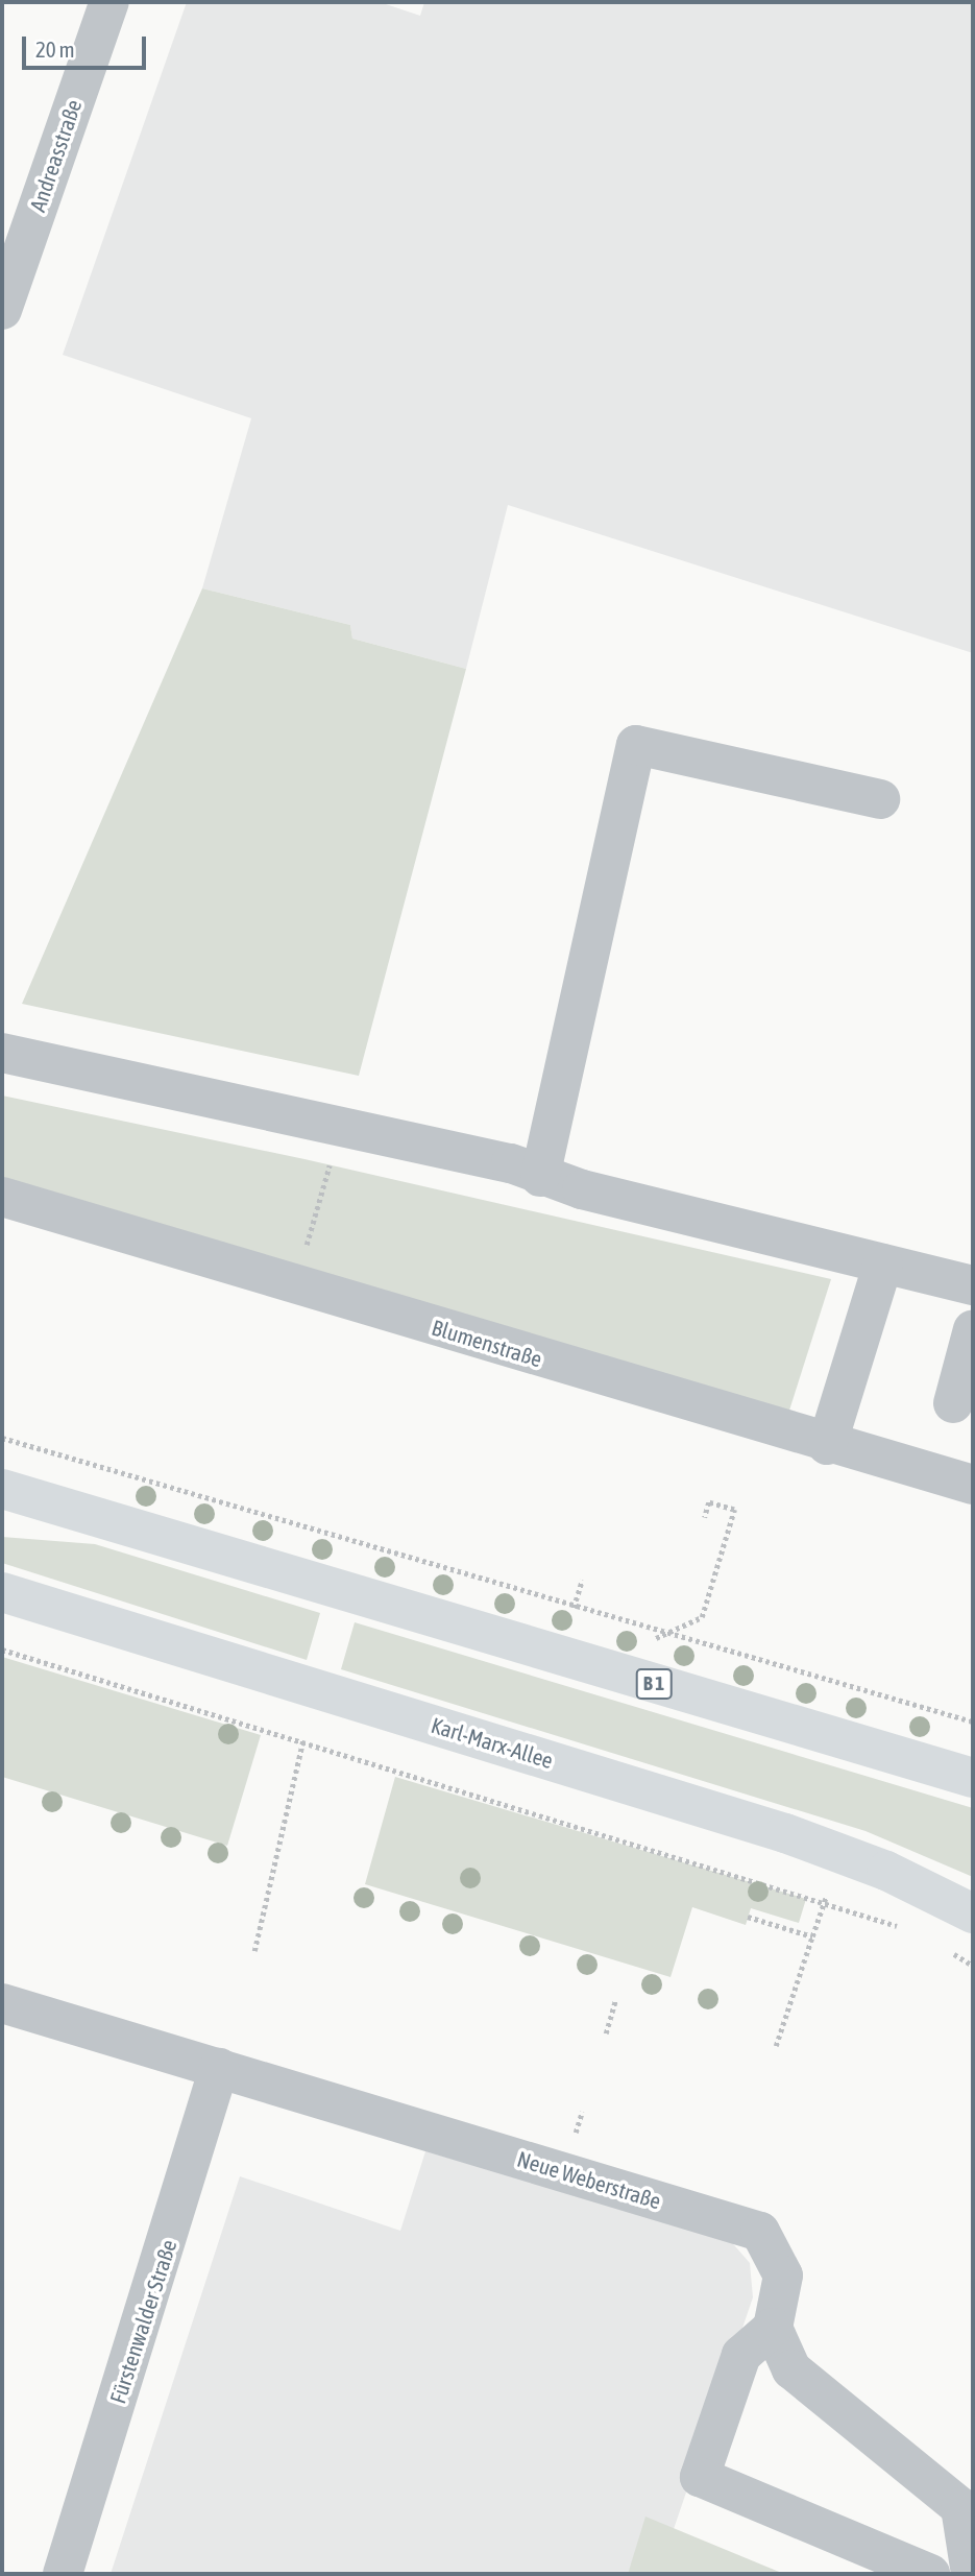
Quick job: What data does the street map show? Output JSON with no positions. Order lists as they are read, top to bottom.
{
  "streets": {
    "main road": ["B 1", "Karl-Marx-Allee"],
    "street": [
      "Andreasstraße",
      "Blumenstraße",
      "Neue Weberstraße",
      "Fürstenwalder Straße"
    ]
  },
  "crossings": [
    ["Neue Weberstraße", "Fürstenwalder Straße"]
  ],
  "scale_bar": "20 m"
}
